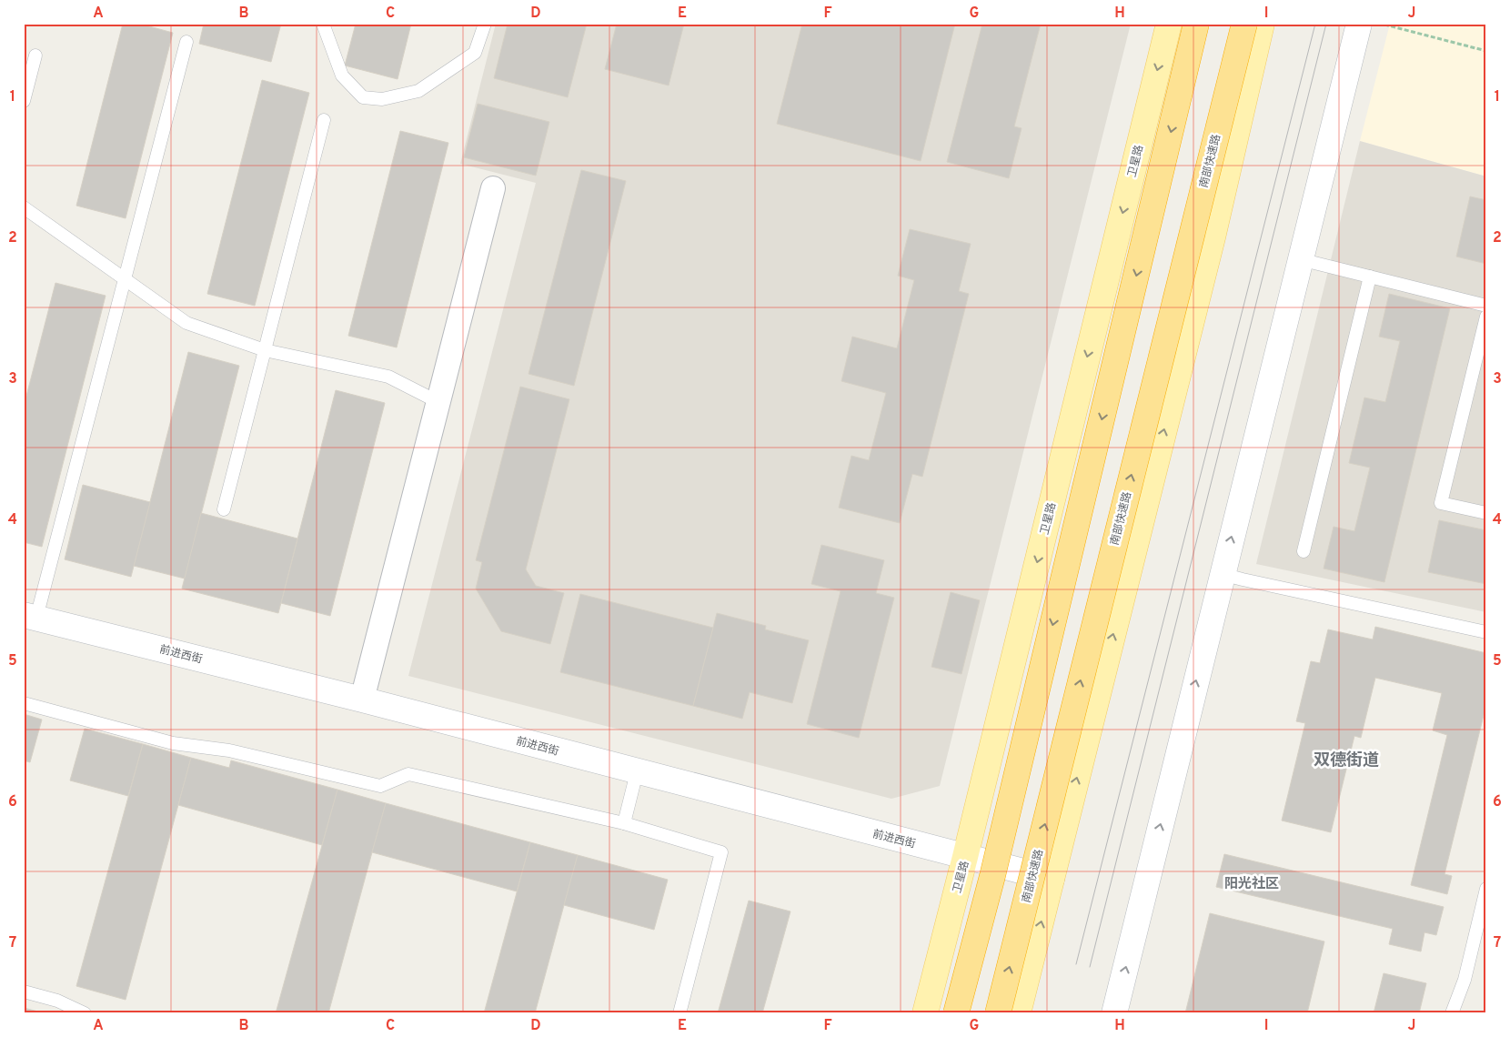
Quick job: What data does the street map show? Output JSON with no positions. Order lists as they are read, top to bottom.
{
  "streets": {
    "highway": ["南部快速路"],
    "main road": ["卫星路"],
    "street": ["前进西街"]
  },
  "crossings": [
    ["卫星路", "前进西街"]
  ],
  "districts": ["双德街道", "阳光社区"],
  "grid": {
    "columns": [
      "A",
      "B",
      "C",
      "D",
      "E",
      "F",
      "G",
      "H",
      "I",
      "J"
    ],
    "rows": [
      "1",
      "2",
      "3",
      "4",
      "5",
      "6",
      "7"
    ]
  }
}
